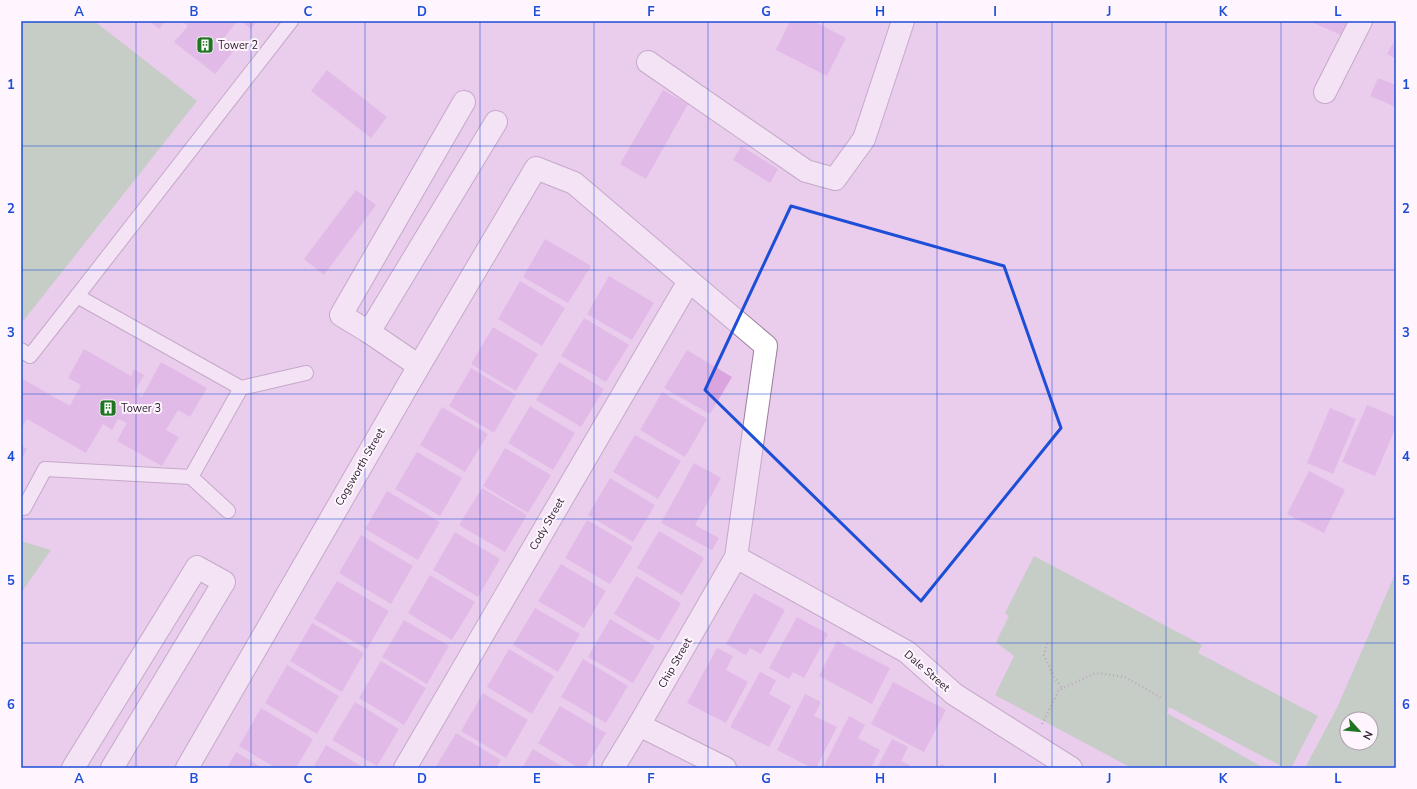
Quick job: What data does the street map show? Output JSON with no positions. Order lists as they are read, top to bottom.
{
  "streets": {
    "street": [
      "Cogsworth Street",
      "Cody Street",
      "Chip Street",
      "Dale Street"
    ]
  },
  "crossings": [
    ["Cogsworth Street", "Cody Street"],
    ["Chip Street", "Dale Street"]
  ],
  "places": {
    "building": ["Tower 2", "Tower 3"]
  },
  "north": "bottom right",
  "grid": {
    "columns": [
      "A",
      "B",
      "C",
      "D",
      "E",
      "F",
      "G",
      "H",
      "I",
      "J",
      "K",
      "L"
    ],
    "rows": [
      "1",
      "2",
      "3",
      "4",
      "5",
      "6"
    ]
  }
}
